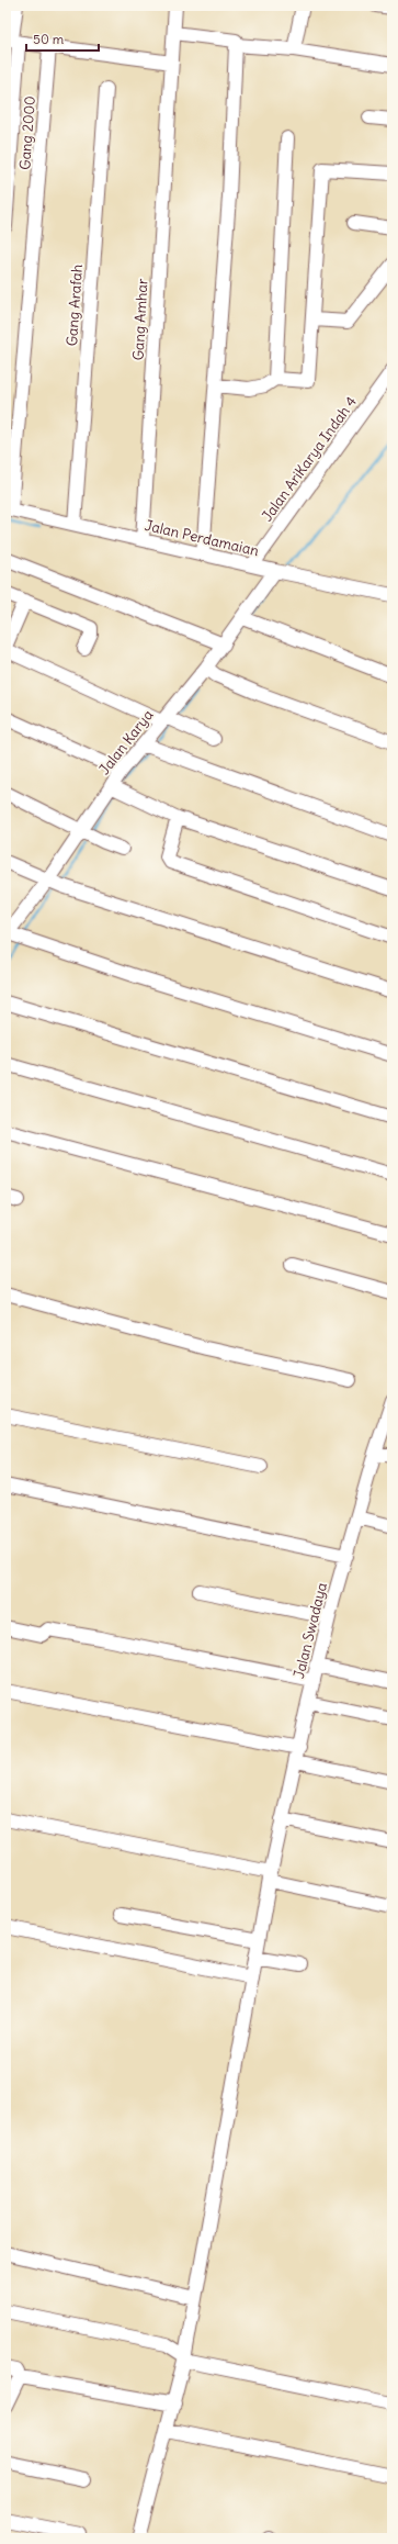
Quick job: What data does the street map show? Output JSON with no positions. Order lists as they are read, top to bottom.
{
  "streets": {
    "street": [
      "Gang 2000",
      "Gang Arafah",
      "Gang Amhar",
      "Jalan AriKarya Indah 4",
      "Jalan Perdamaian",
      "Jalan Karya",
      "Jalan Swadaya"
    ]
  },
  "crossings": [
    ["Gang 2000", "Jalan Perdamaian"],
    ["Gang Arafah", "Jalan Perdamaian"],
    ["Gang Amhar", "Jalan Perdamaian"],
    ["Jalan AriKarya Indah 4", "Jalan Perdamaian"],
    ["Jalan Perdamaian", "Jalan Karya"]
  ],
  "scale_bar": "50 m"
}
